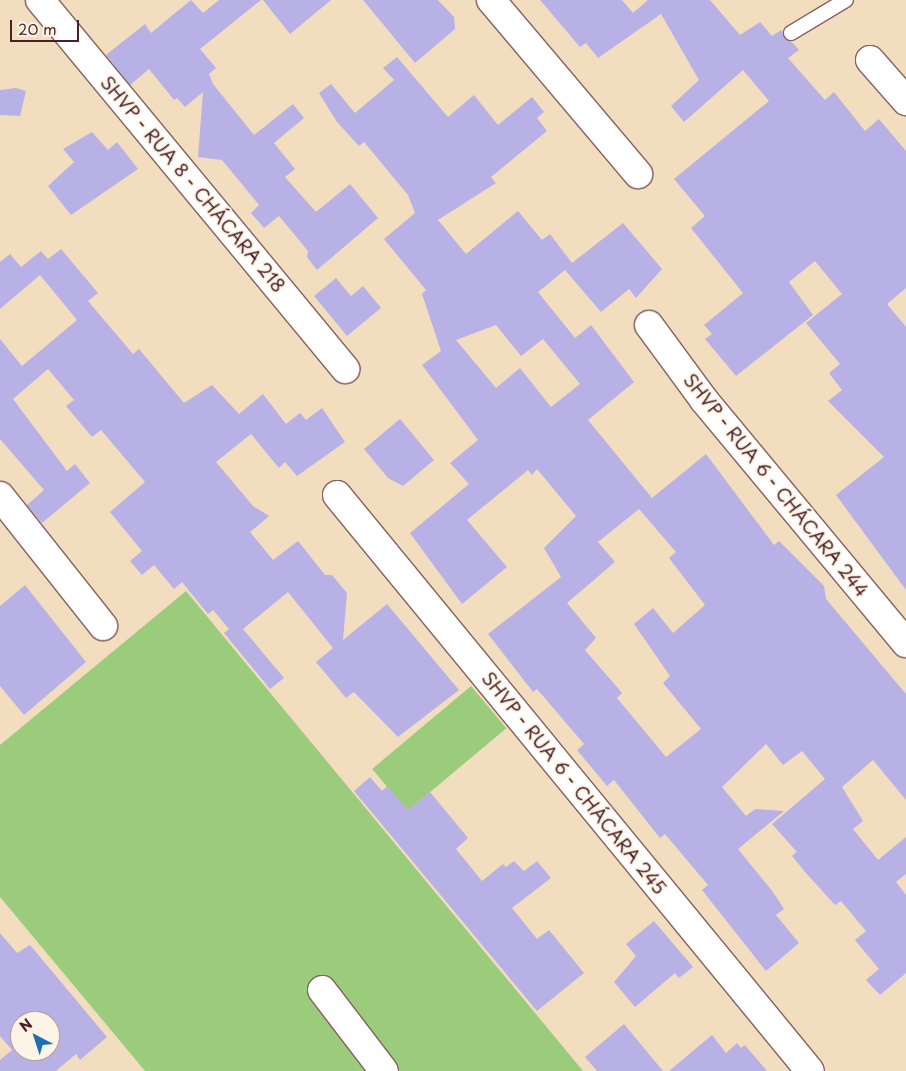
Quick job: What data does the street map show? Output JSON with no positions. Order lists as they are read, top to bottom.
{
  "streets": {
    "street": ["SHVP - RUA 8 - CHÁCARA 218", "SHVP - RUA 6 - CHÁCARA 244", "SHVP - RUA 6 - CHÁCARA 245"]
  },
  "scale_bar": "20 m",
  "north": "top left"
}
